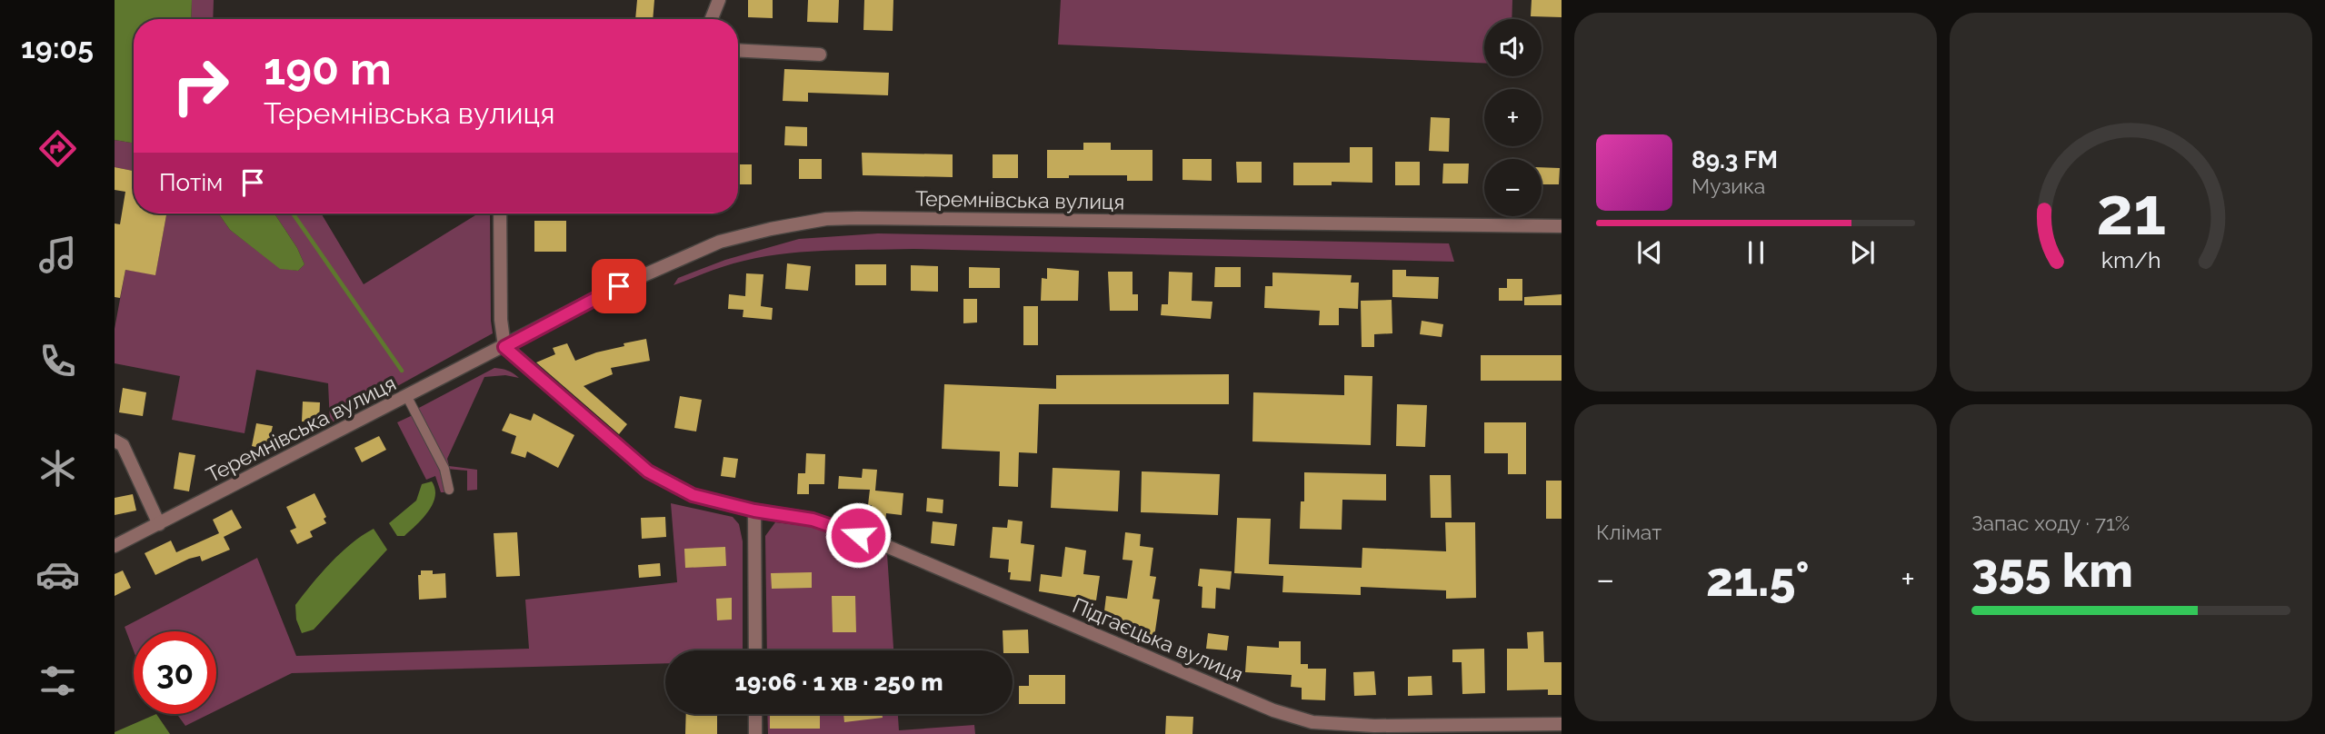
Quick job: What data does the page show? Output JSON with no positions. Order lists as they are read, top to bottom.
{
  "streets": {
    "street": ["Теремнівська вулиця", "Підгаєцька вулиця"]
  },
  "crossings": [
    ["Теремнівська вулиця", "Підгаєцька вулиця"]
  ],
  "page": {
    "tabs": "19:05",
    "map_buttons": ["+", "−"],
    "turn": ["190 m", "Теремнівська вулиця"],
    "song": ["89.3 FM", "Музика"],
    "then": "Потім",
    "tile": [
      "Клімат",
      ["Запас ходу · 71%", "355 km"]
    ],
    "heat": ["−", "21.5°", "+"],
    "limit": "30",
    "trip": "19:06 · 1 хв · 250 m",
    "gauge": ["21", "km/h"]
  }
}
